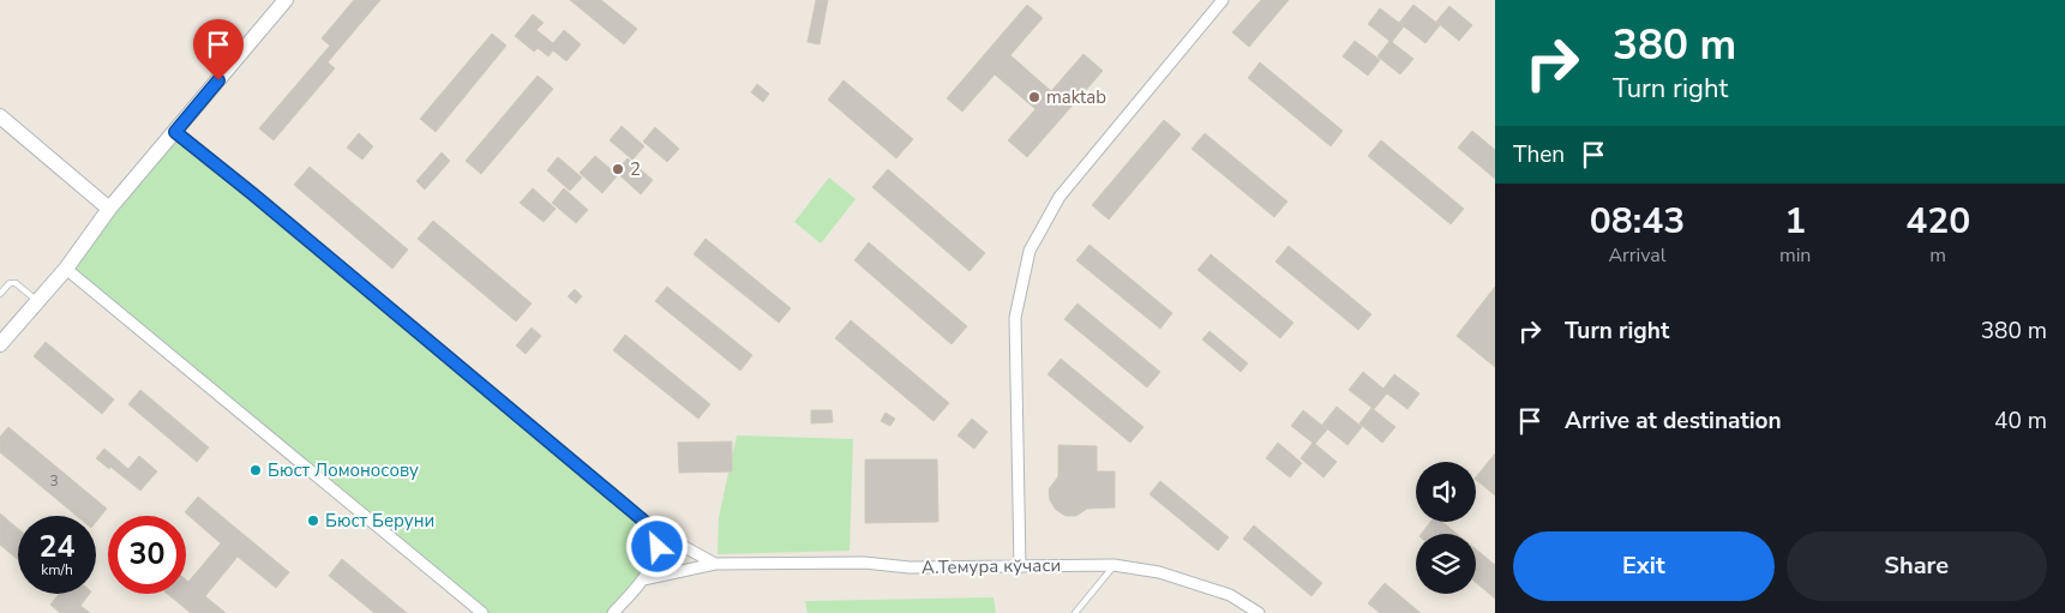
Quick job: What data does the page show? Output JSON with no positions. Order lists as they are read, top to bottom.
{
  "streets": {
    "street": ["А.Темура кўчаси"]
  },
  "places": [
    "maktab",
    "2",
    "Бюст Ломоносову",
    "Бюст Беруни"
  ],
  "house_numbers": ["3"],
  "page": {
    "turn": ["380 m", "Turn right"],
    "then": "Then",
    "eta": [
      "08:43",
      "Arrival",
      "1",
      "min",
      "420",
      "m"
    ],
    "list": [
      {
        "name": "Turn right",
        "value": "380 m"
      },
      {
        "name": "Arrive at destination",
        "value": "40 m"
      }
    ],
    "speed": "24 km/h",
    "limit": "30",
    "buttons": ["Exit", "Share"]
  }
}
